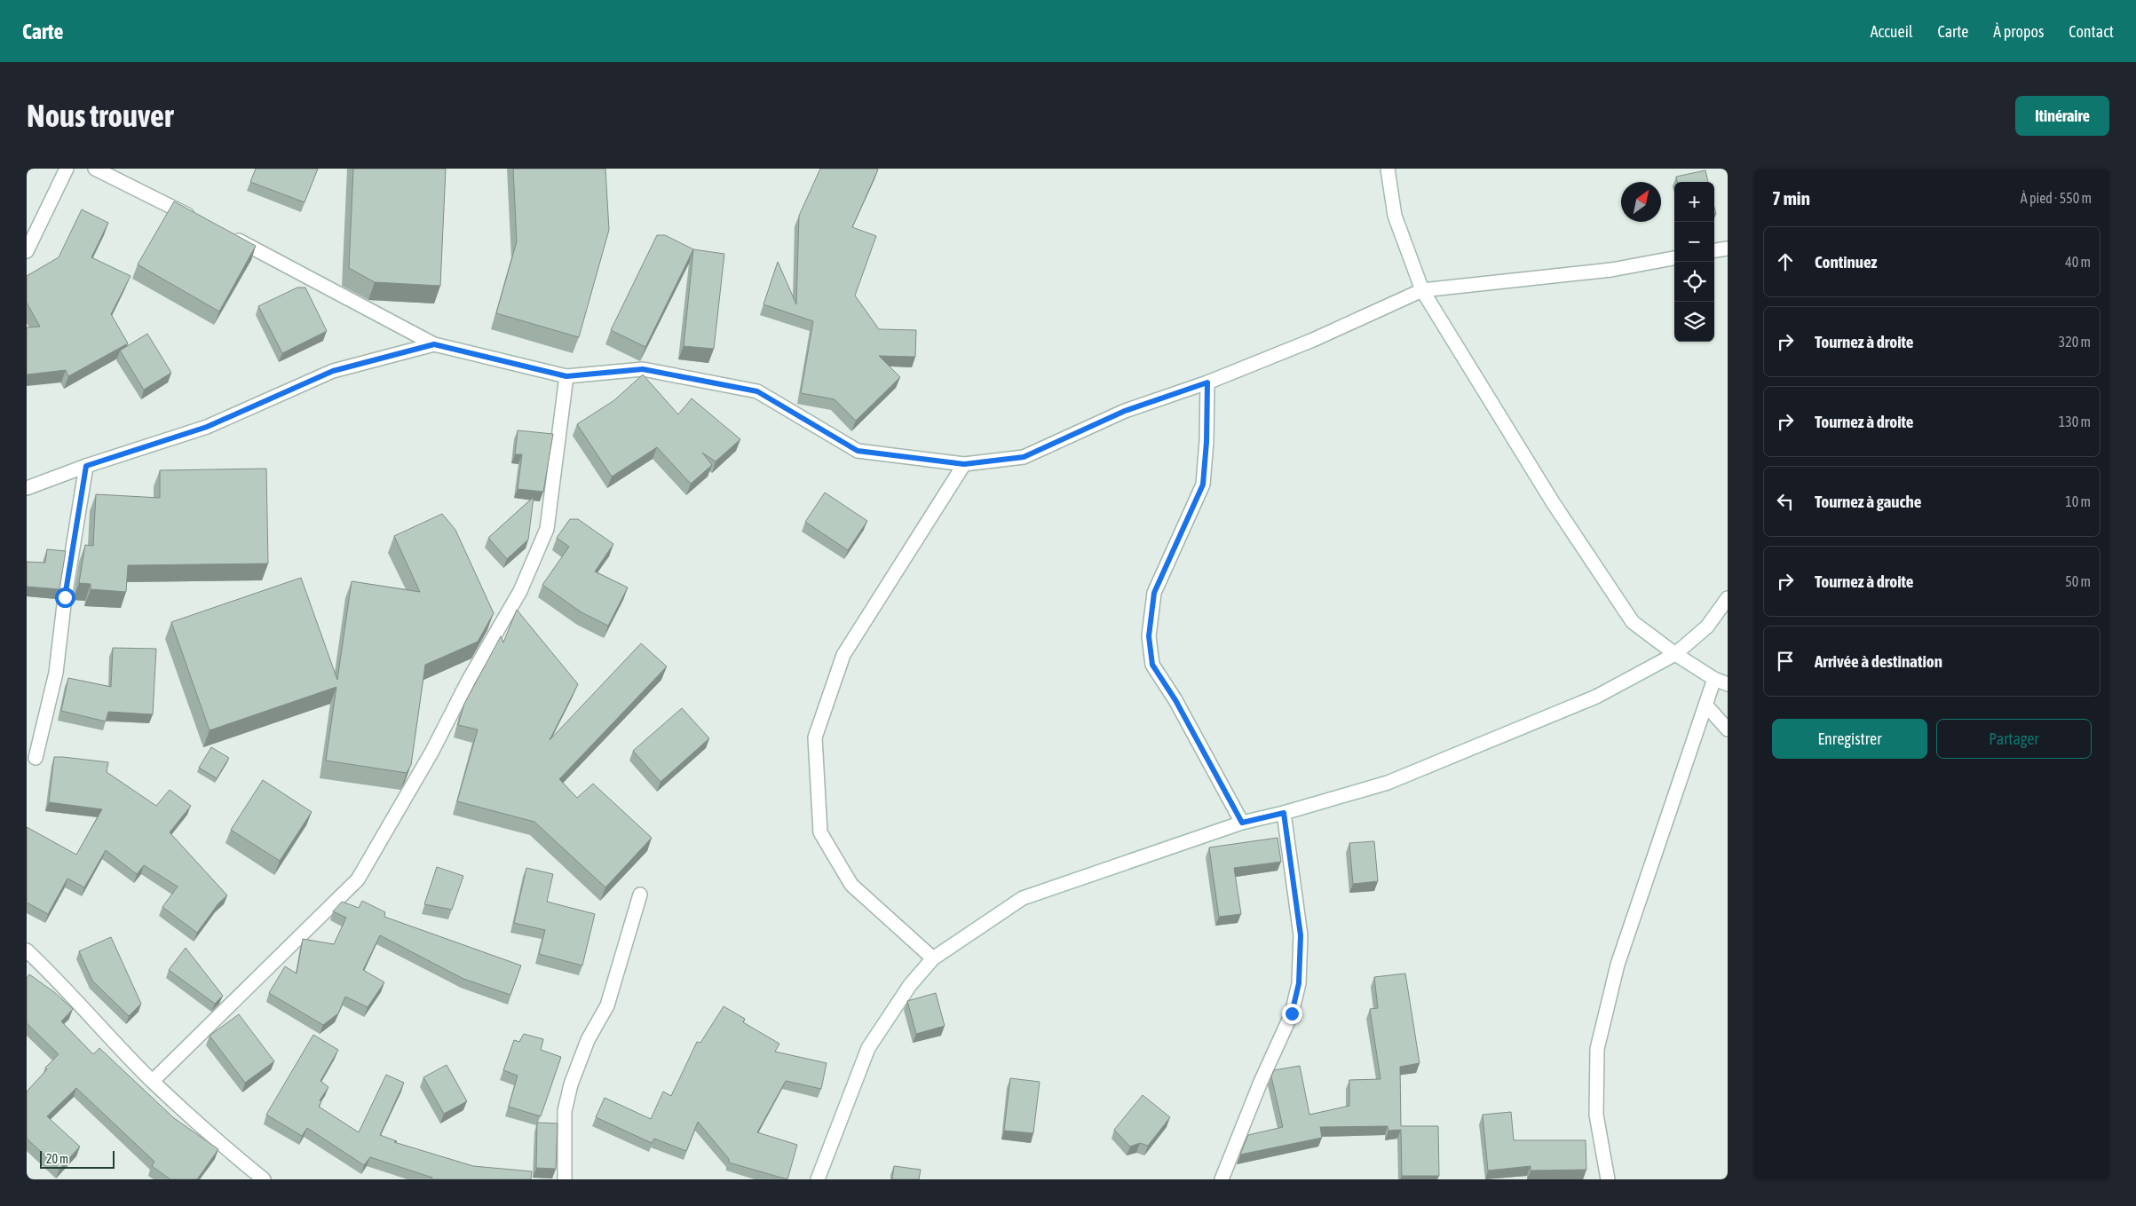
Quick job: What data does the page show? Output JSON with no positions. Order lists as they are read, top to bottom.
{
  "scale_bar": "20 m",
  "north": "top right",
  "page": {
    "header": "Carte",
    "nav": [
      "Accueil",
      "Carte",
      "À propos",
      "Contact"
    ],
    "buttons": [
      "Itinéraire",
      ["Enregistrer", "Partager"]
    ],
    "title": "Nous trouver",
    "heading": ["7 min", "À pied · 550 m"],
    "map_buttons": ["+", "−"],
    "list": [
      ["Continuez", "40 m"],
      ["Tournez à droite", "320 m"],
      ["Tournez à droite", "130 m"],
      ["Tournez à gauche", "10 m"],
      ["Tournez à droite", "50 m"],
      "Arrivée à destination"
    ],
    "scale": "20 m"
  }
}
